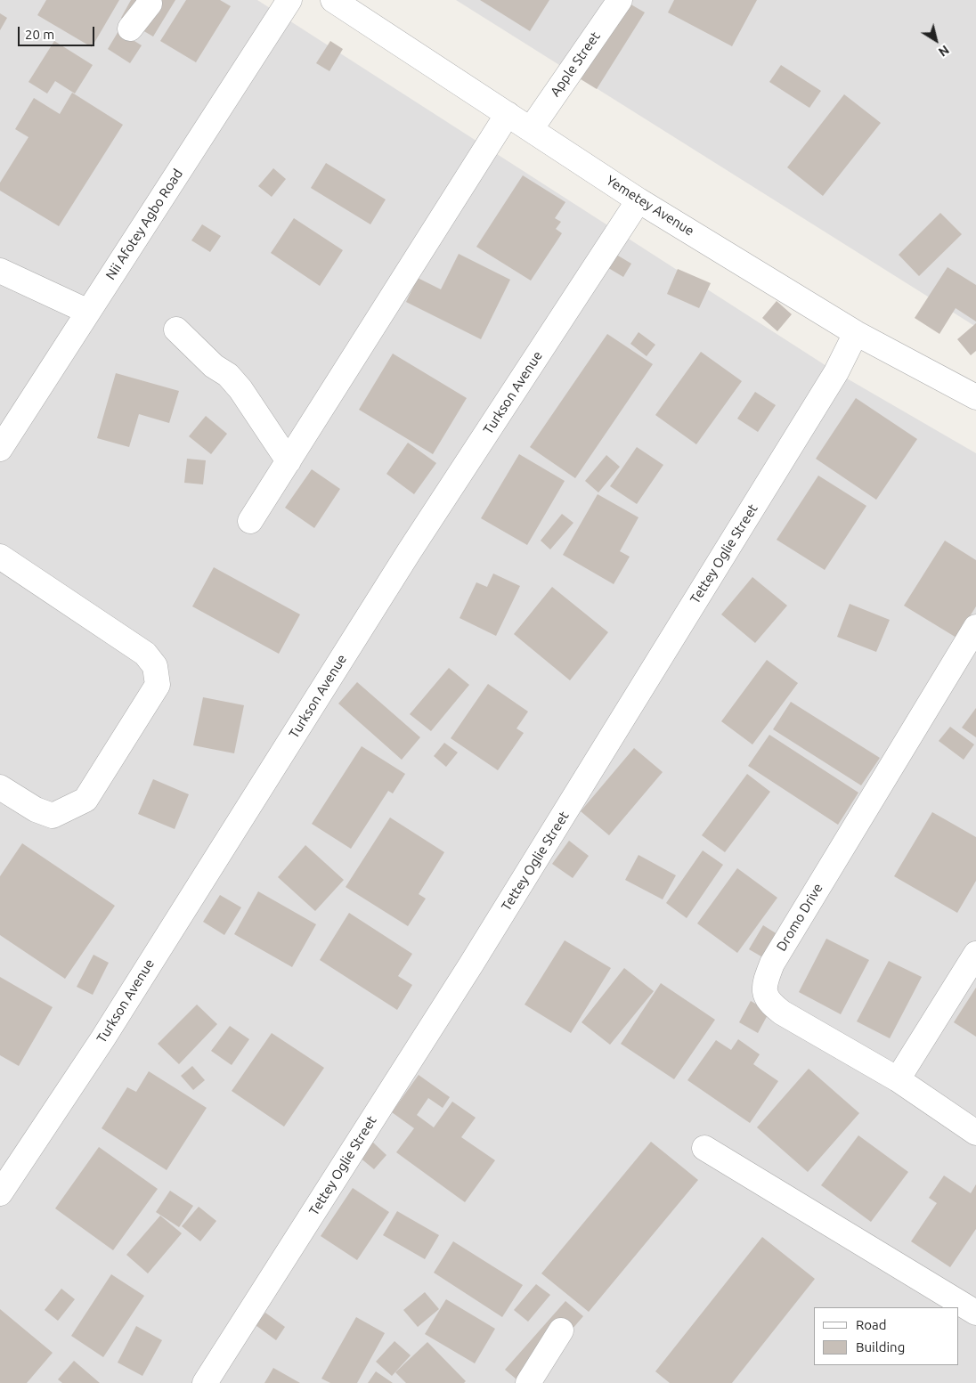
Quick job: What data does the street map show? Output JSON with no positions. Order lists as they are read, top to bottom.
{
  "streets": {
    "street": [
      "Apple Street",
      "Yemetey Avenue",
      "Nii Afotey Agbo Road",
      "Turkson Avenue",
      "Tettey Oglie Street",
      "Dromo Drive"
    ]
  },
  "crossings": [
    ["Apple Street", "Yemetey Avenue"],
    ["Yemetey Avenue", "Turkson Avenue"],
    ["Yemetey Avenue", "Tettey Oglie Street"]
  ],
  "legend": ["Road", "Building"],
  "scale_bar": "20 m",
  "north": "bottom right"
}
